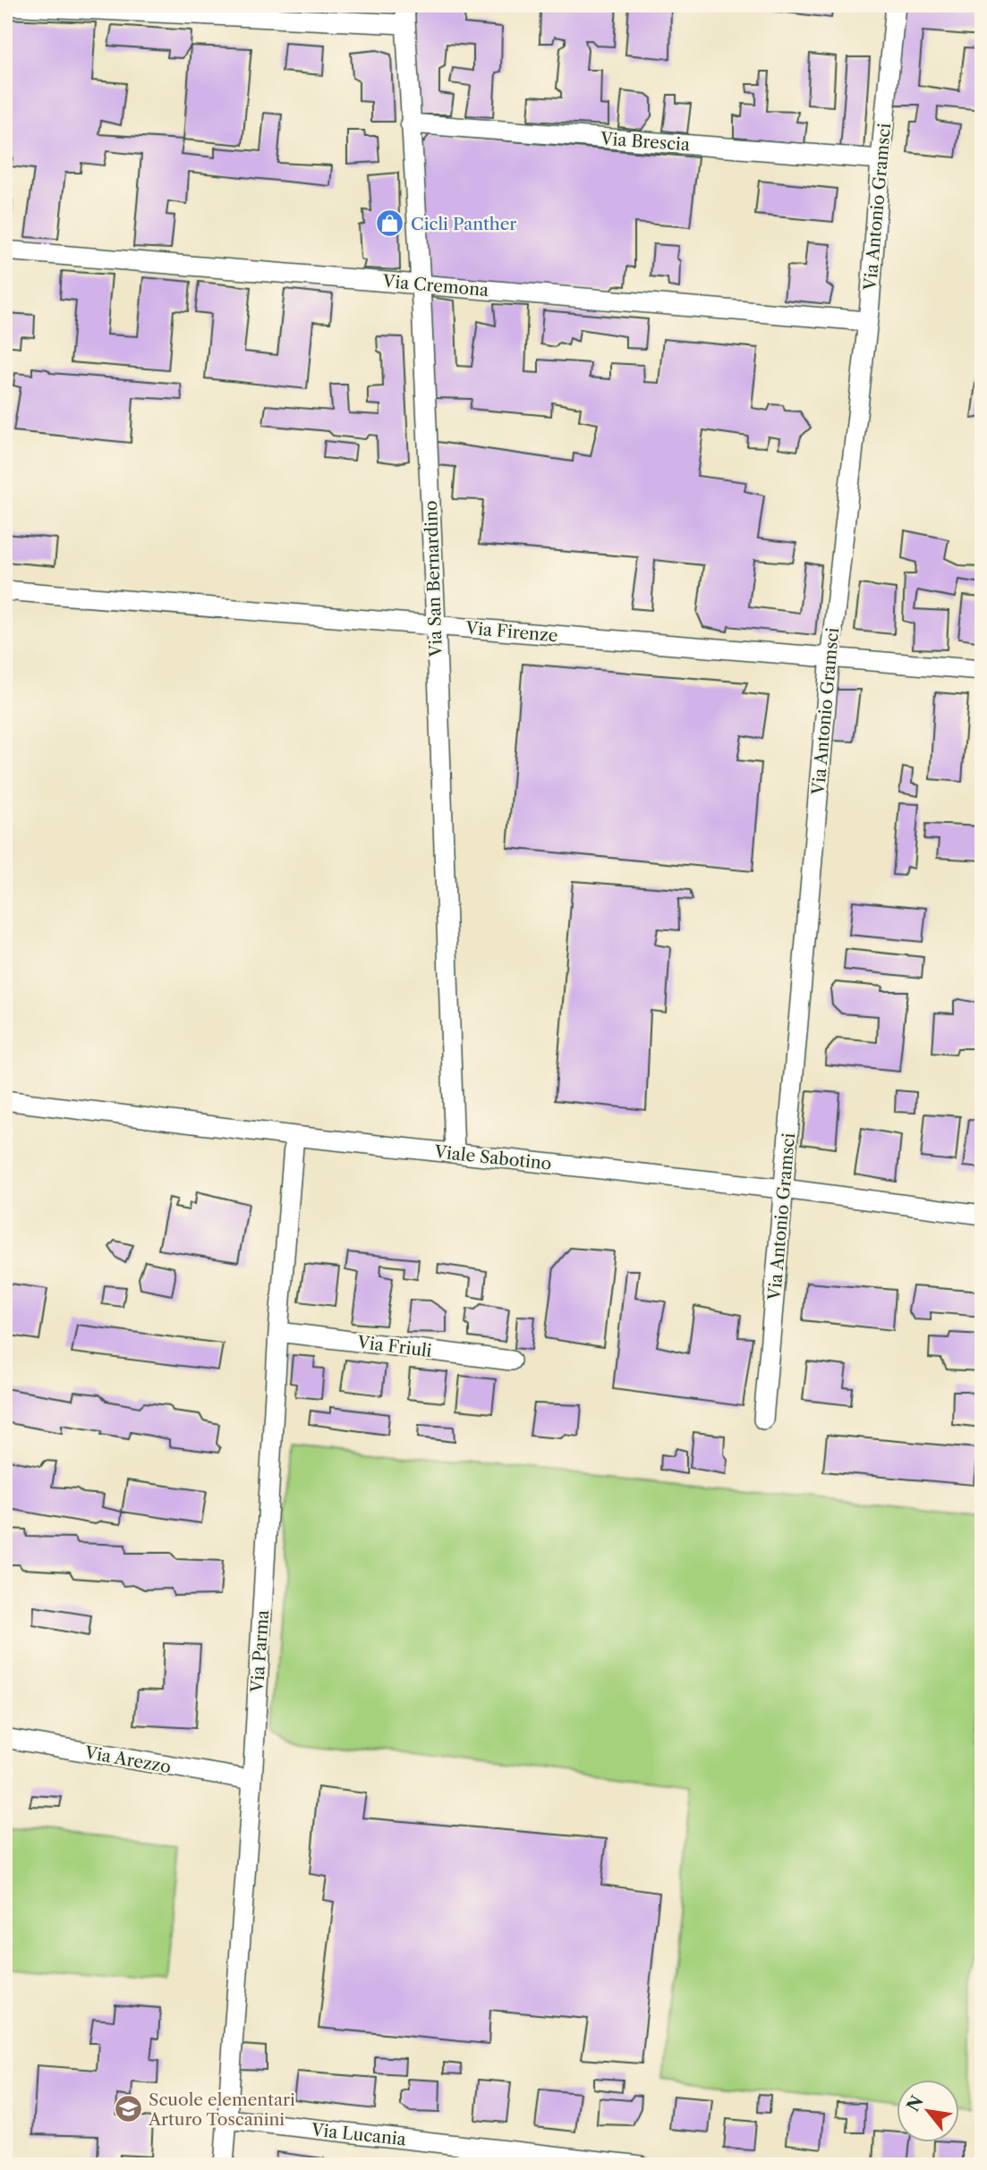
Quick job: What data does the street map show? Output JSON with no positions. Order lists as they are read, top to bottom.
{
  "streets": {
    "street": [
      "Via Brescia",
      "Via Antonio Gramsci",
      "Via Cremona",
      "Via San Bernardino",
      "Via Firenze",
      "Viale Sabotino",
      "Via Friuli",
      "Via Parma",
      "Via Arezzo",
      "Via Lucania"
    ]
  },
  "crossings": [
    ["Via Brescia", "Via Antonio Gramsci"],
    ["Via Brescia", "Via San Bernardino"],
    ["Via Antonio Gramsci", "Via Cremona"],
    ["Via Antonio Gramsci", "Via Firenze"],
    ["Via Antonio Gramsci", "Viale Sabotino"],
    ["Via Cremona", "Via San Bernardino"],
    ["Via San Bernardino", "Via Firenze"],
    ["Via San Bernardino", "Viale Sabotino"],
    ["Viale Sabotino", "Via Parma"],
    ["Via Friuli", "Via Parma"],
    ["Via Parma", "Via Arezzo"],
    ["Via Parma", "Via Lucania"]
  ],
  "places": {
    "shop": ["Cicli Panther"],
    "school or university": ["Scuole elementari Arturo Toscanini"]
  },
  "north": "top left"
}
